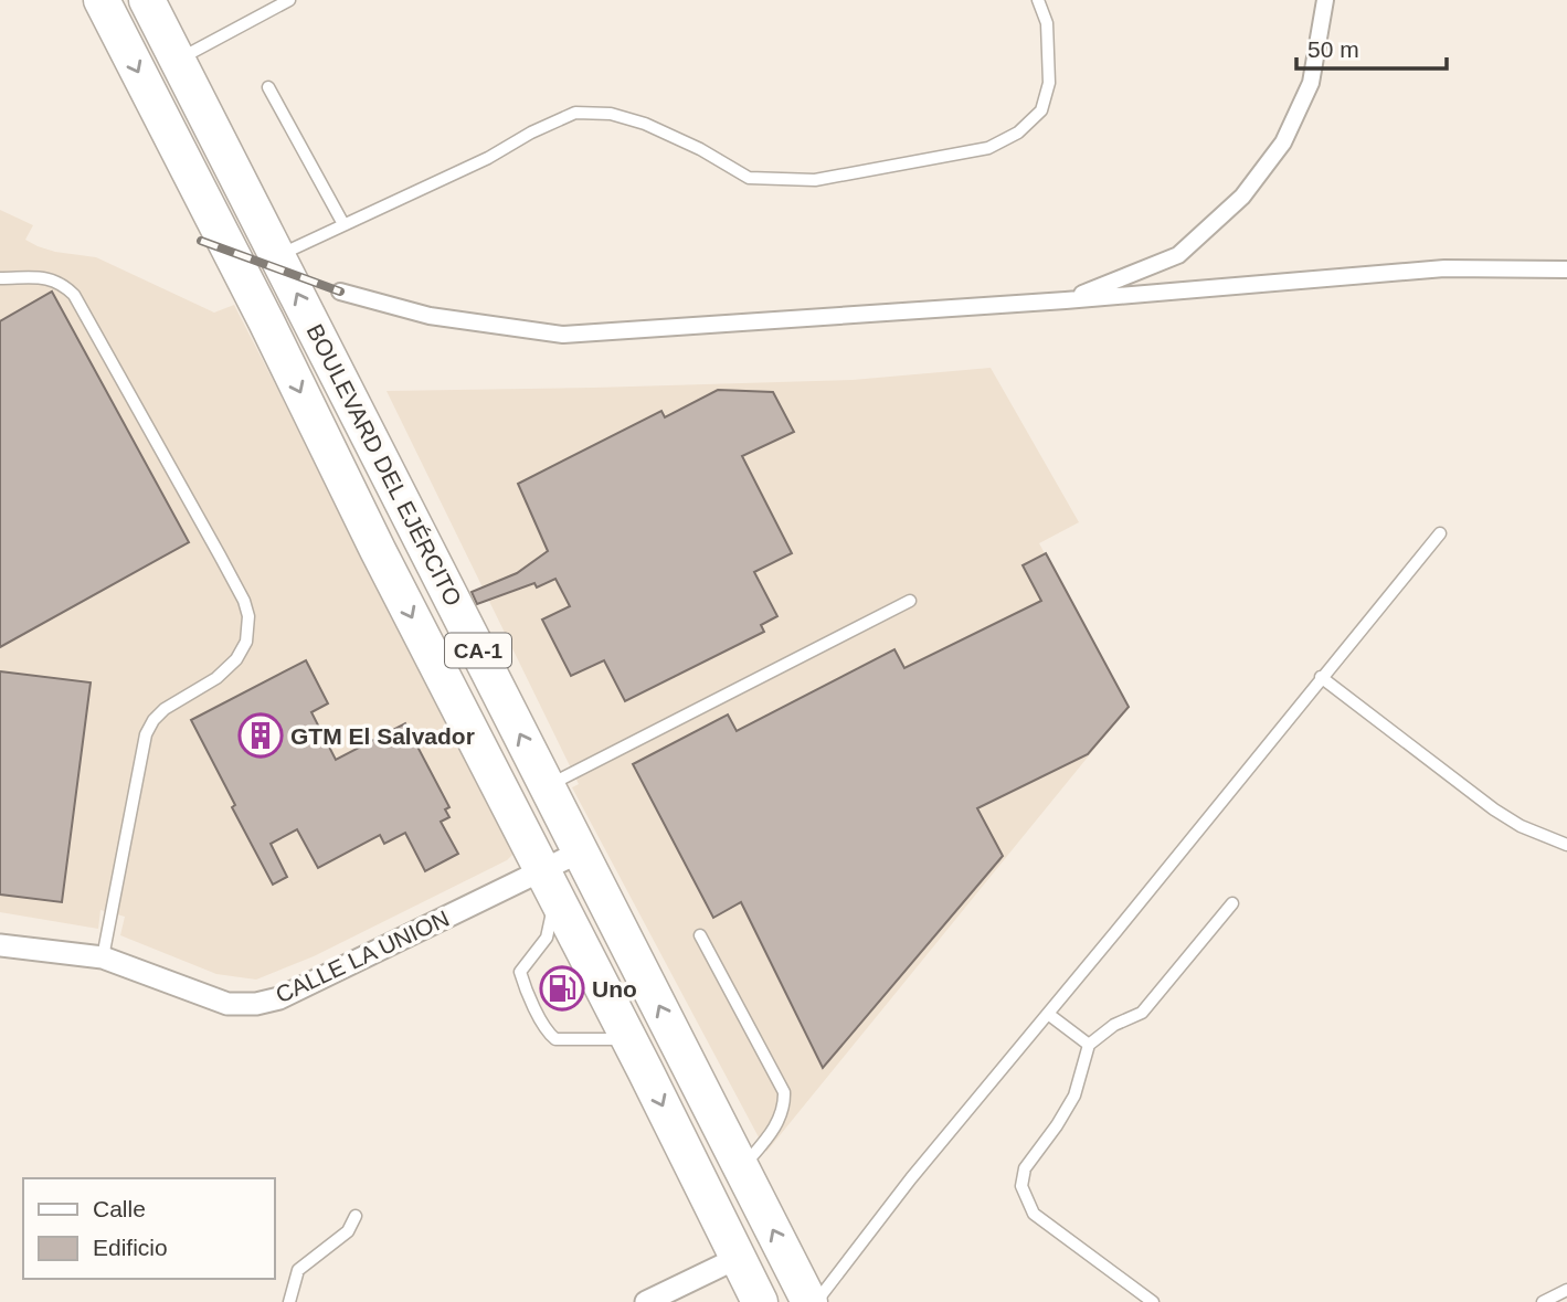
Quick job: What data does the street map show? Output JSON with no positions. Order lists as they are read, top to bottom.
{
  "streets": {
    "highway": ["BOULEVARD DEL EJÉRCITO", "CA-1"],
    "street": ["CALLE LA UNION"]
  },
  "crossings": [
    ["BOULEVARD DEL EJÉRCITO", "CALLE LA UNION"]
  ],
  "places": {
    "building": ["GTM El Salvador"],
    "fuel station": ["Uno"]
  },
  "legend": ["Calle", "Edificio"],
  "scale_bar": "50 m"
}
